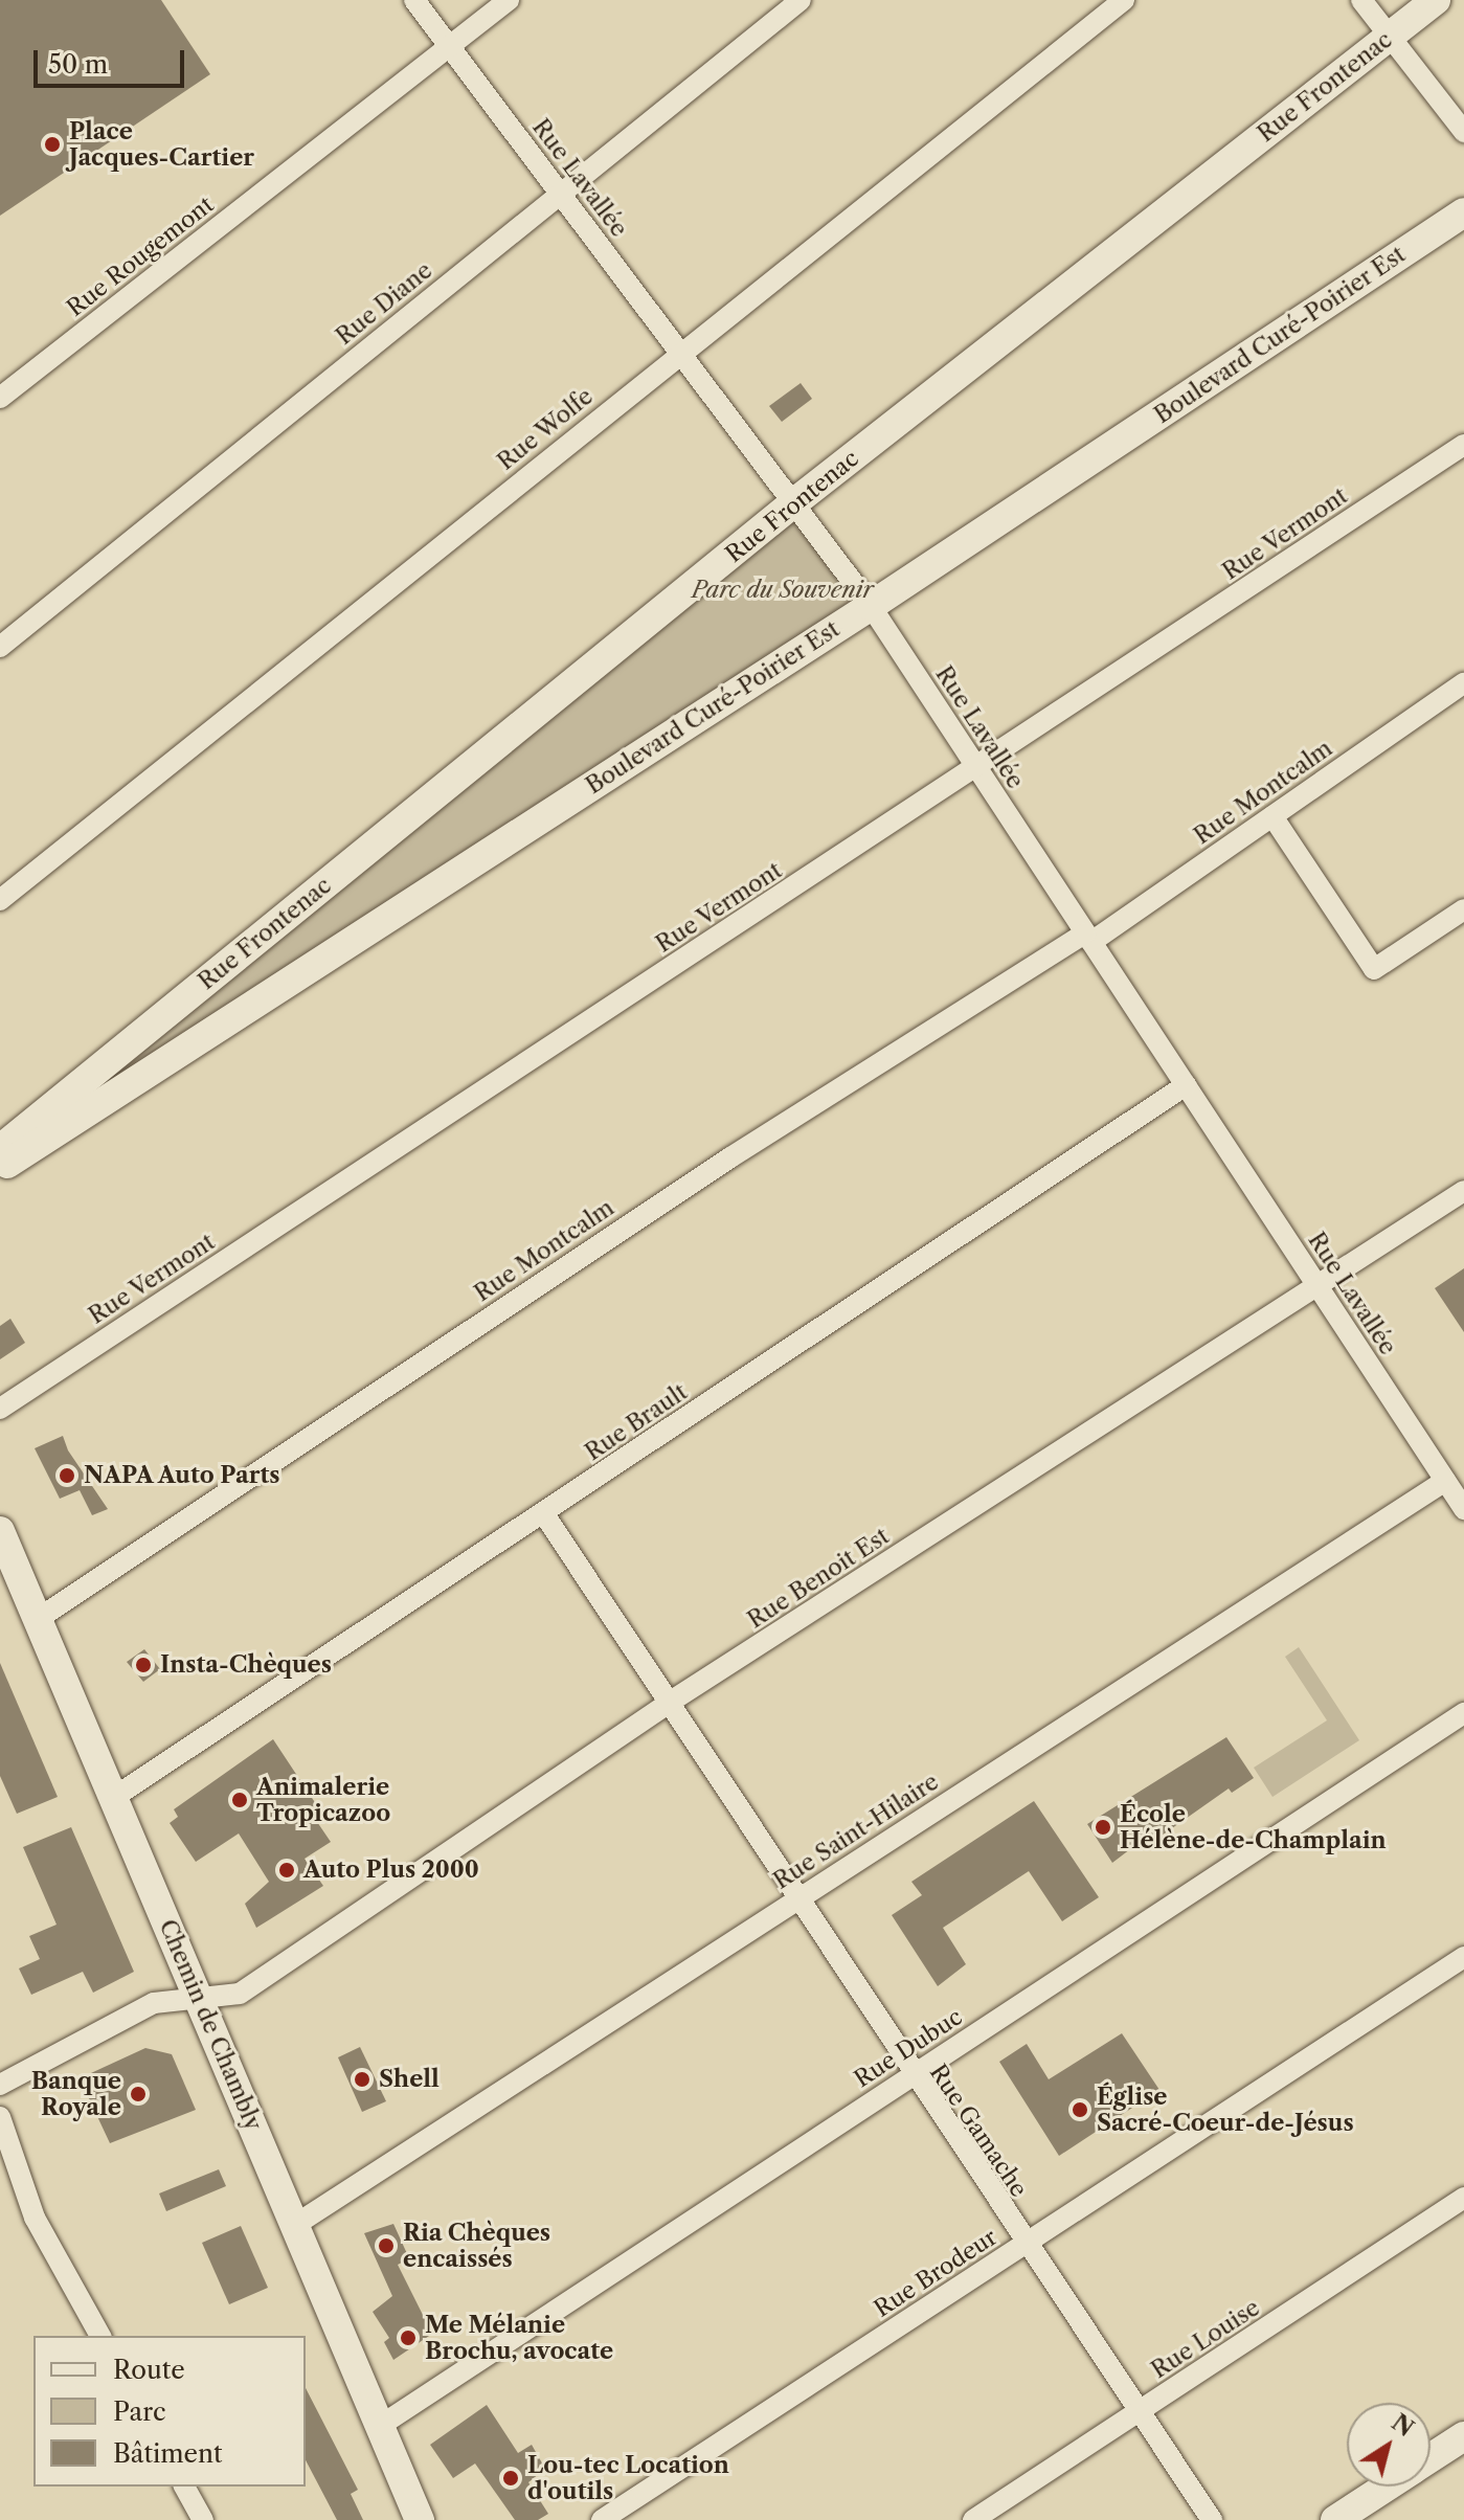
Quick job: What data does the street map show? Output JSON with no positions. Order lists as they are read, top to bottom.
{
  "streets": {
    "main road": ["Rue Frontenac", "Boulevard Curé-Poirier Est", "Chemin de Chambly"],
    "street": [
      "Rue Lavallée",
      "Rue Rougemont",
      "Rue Diane",
      "Rue Wolfe",
      "Rue Vermont",
      "Rue Montcalm",
      "Rue Brault",
      "Rue Benoit Est",
      "Rue Saint-Hilaire",
      "Rue Dubuc",
      "Rue Gamache",
      "Rue Brodeur",
      "Rue Louise"
    ]
  },
  "crossings": [
    ["Rue Frontenac", "Rue Lavallée"],
    ["Rue Lavallée", "Rue Rougemont"],
    ["Rue Lavallée", "Rue Diane"],
    ["Rue Lavallée", "Boulevard Curé-Poirier Est"],
    ["Rue Lavallée", "Rue Wolfe"],
    ["Rue Lavallée", "Rue Vermont"],
    ["Rue Lavallée", "Rue Montcalm"],
    ["Rue Lavallée", "Rue Brault"],
    ["Rue Lavallée", "Rue Benoit Est"],
    ["Rue Lavallée", "Rue Saint-Hilaire"],
    ["Rue Montcalm", "Chemin de Chambly"],
    ["Rue Brault", "Chemin de Chambly"],
    ["Rue Brault", "Rue Gamache"],
    ["Rue Benoit Est", "Chemin de Chambly"],
    ["Rue Benoit Est", "Rue Gamache"],
    ["Rue Saint-Hilaire", "Chemin de Chambly"],
    ["Rue Saint-Hilaire", "Rue Gamache"],
    ["Chemin de Chambly", "Rue Dubuc"],
    ["Rue Dubuc", "Rue Gamache"],
    ["Rue Gamache", "Rue Brodeur"],
    ["Rue Gamache", "Rue Louise"]
  ],
  "parks": ["Parc du Souvenir"],
  "places": [
    "Place Jacques-Cartier",
    "NAPA Auto Parts",
    "Insta-Chèques",
    "Animalerie Tropicazoo",
    "École Hélène-de-Champlain",
    "Auto Plus 2000",
    "Shell",
    "Banque Royale",
    "Église Sacré-Coeur-de-Jésus",
    "Ria Chèques encaissés",
    "Me Mélanie Brochu, avocate",
    "Lou-tec Location d'outils"
  ],
  "legend": ["Route", "Parc", "Bâtiment"],
  "scale_bar": "50 m",
  "north": "top right"
}
